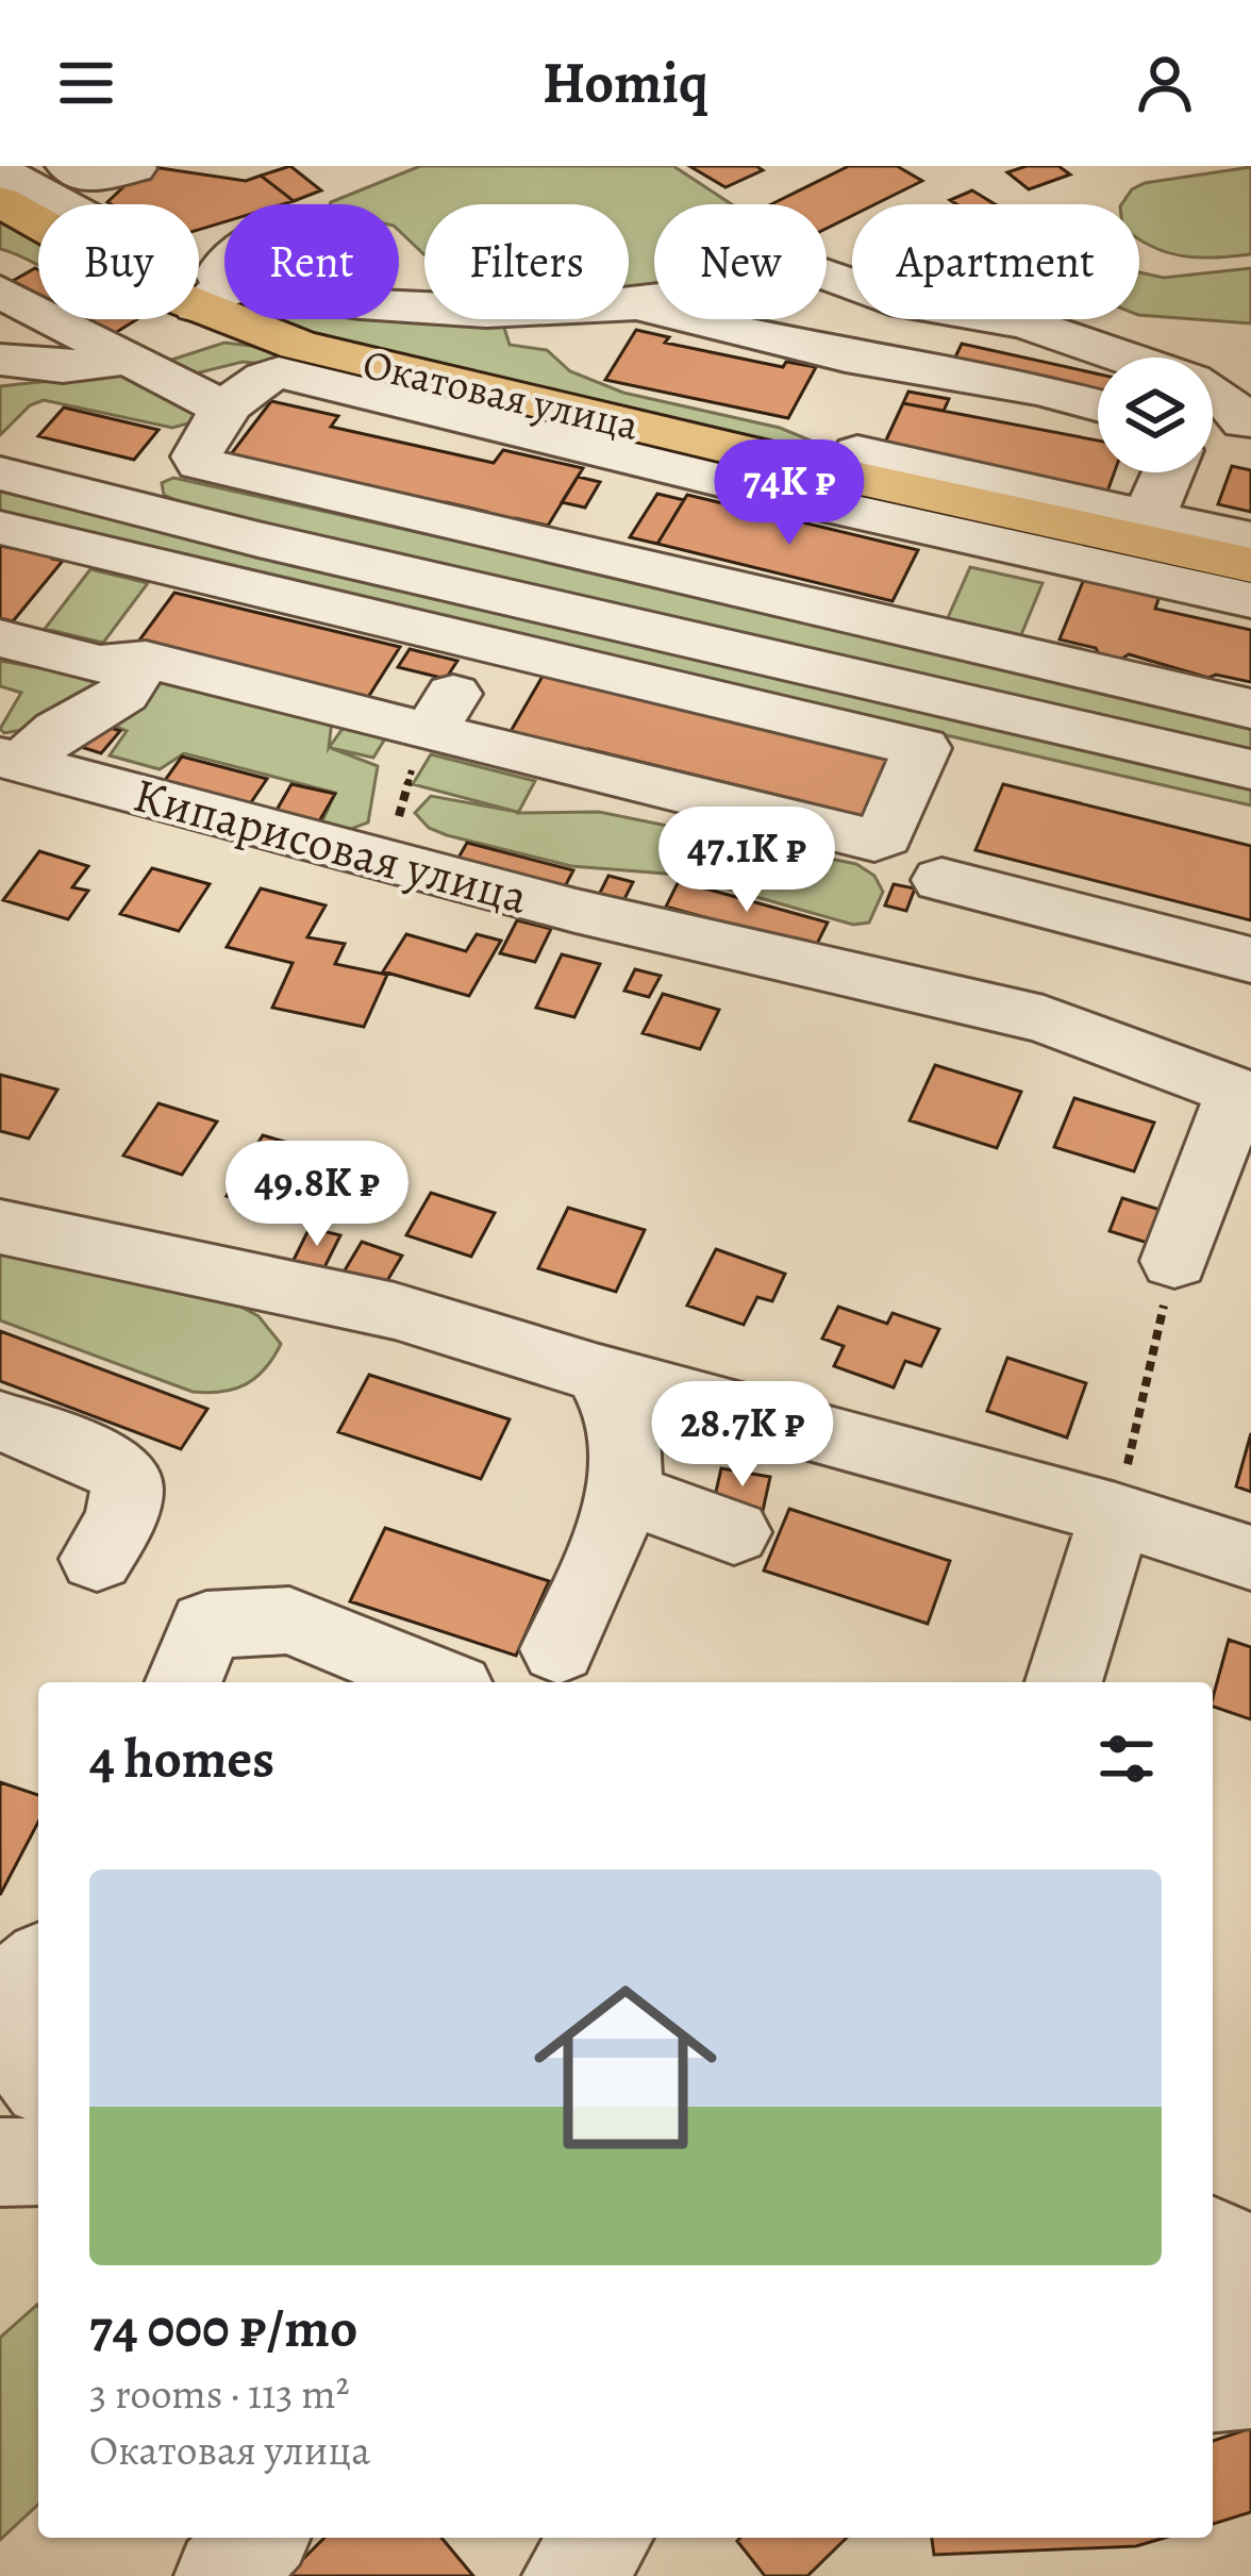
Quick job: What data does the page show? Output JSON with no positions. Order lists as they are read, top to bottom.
{
  "streets": {
    "main road": ["Окатовая улица"],
    "street": ["Кипарисовая улица"]
  },
  "page": {
    "header": "Homiq",
    "chip": [
      "Buy",
      "Rent",
      "Filters",
      "New",
      "Apartment"
    ],
    "price": [
      "74K ₽",
      "47.1K ₽",
      "49.8K ₽",
      "28.7K ₽"
    ],
    "heading": "4 homes",
    "list": [
      {
        "name": "74 000 ₽/mo",
        "note": "3 rooms · 113 m² · Окатовая улица"
      }
    ]
  }
}
